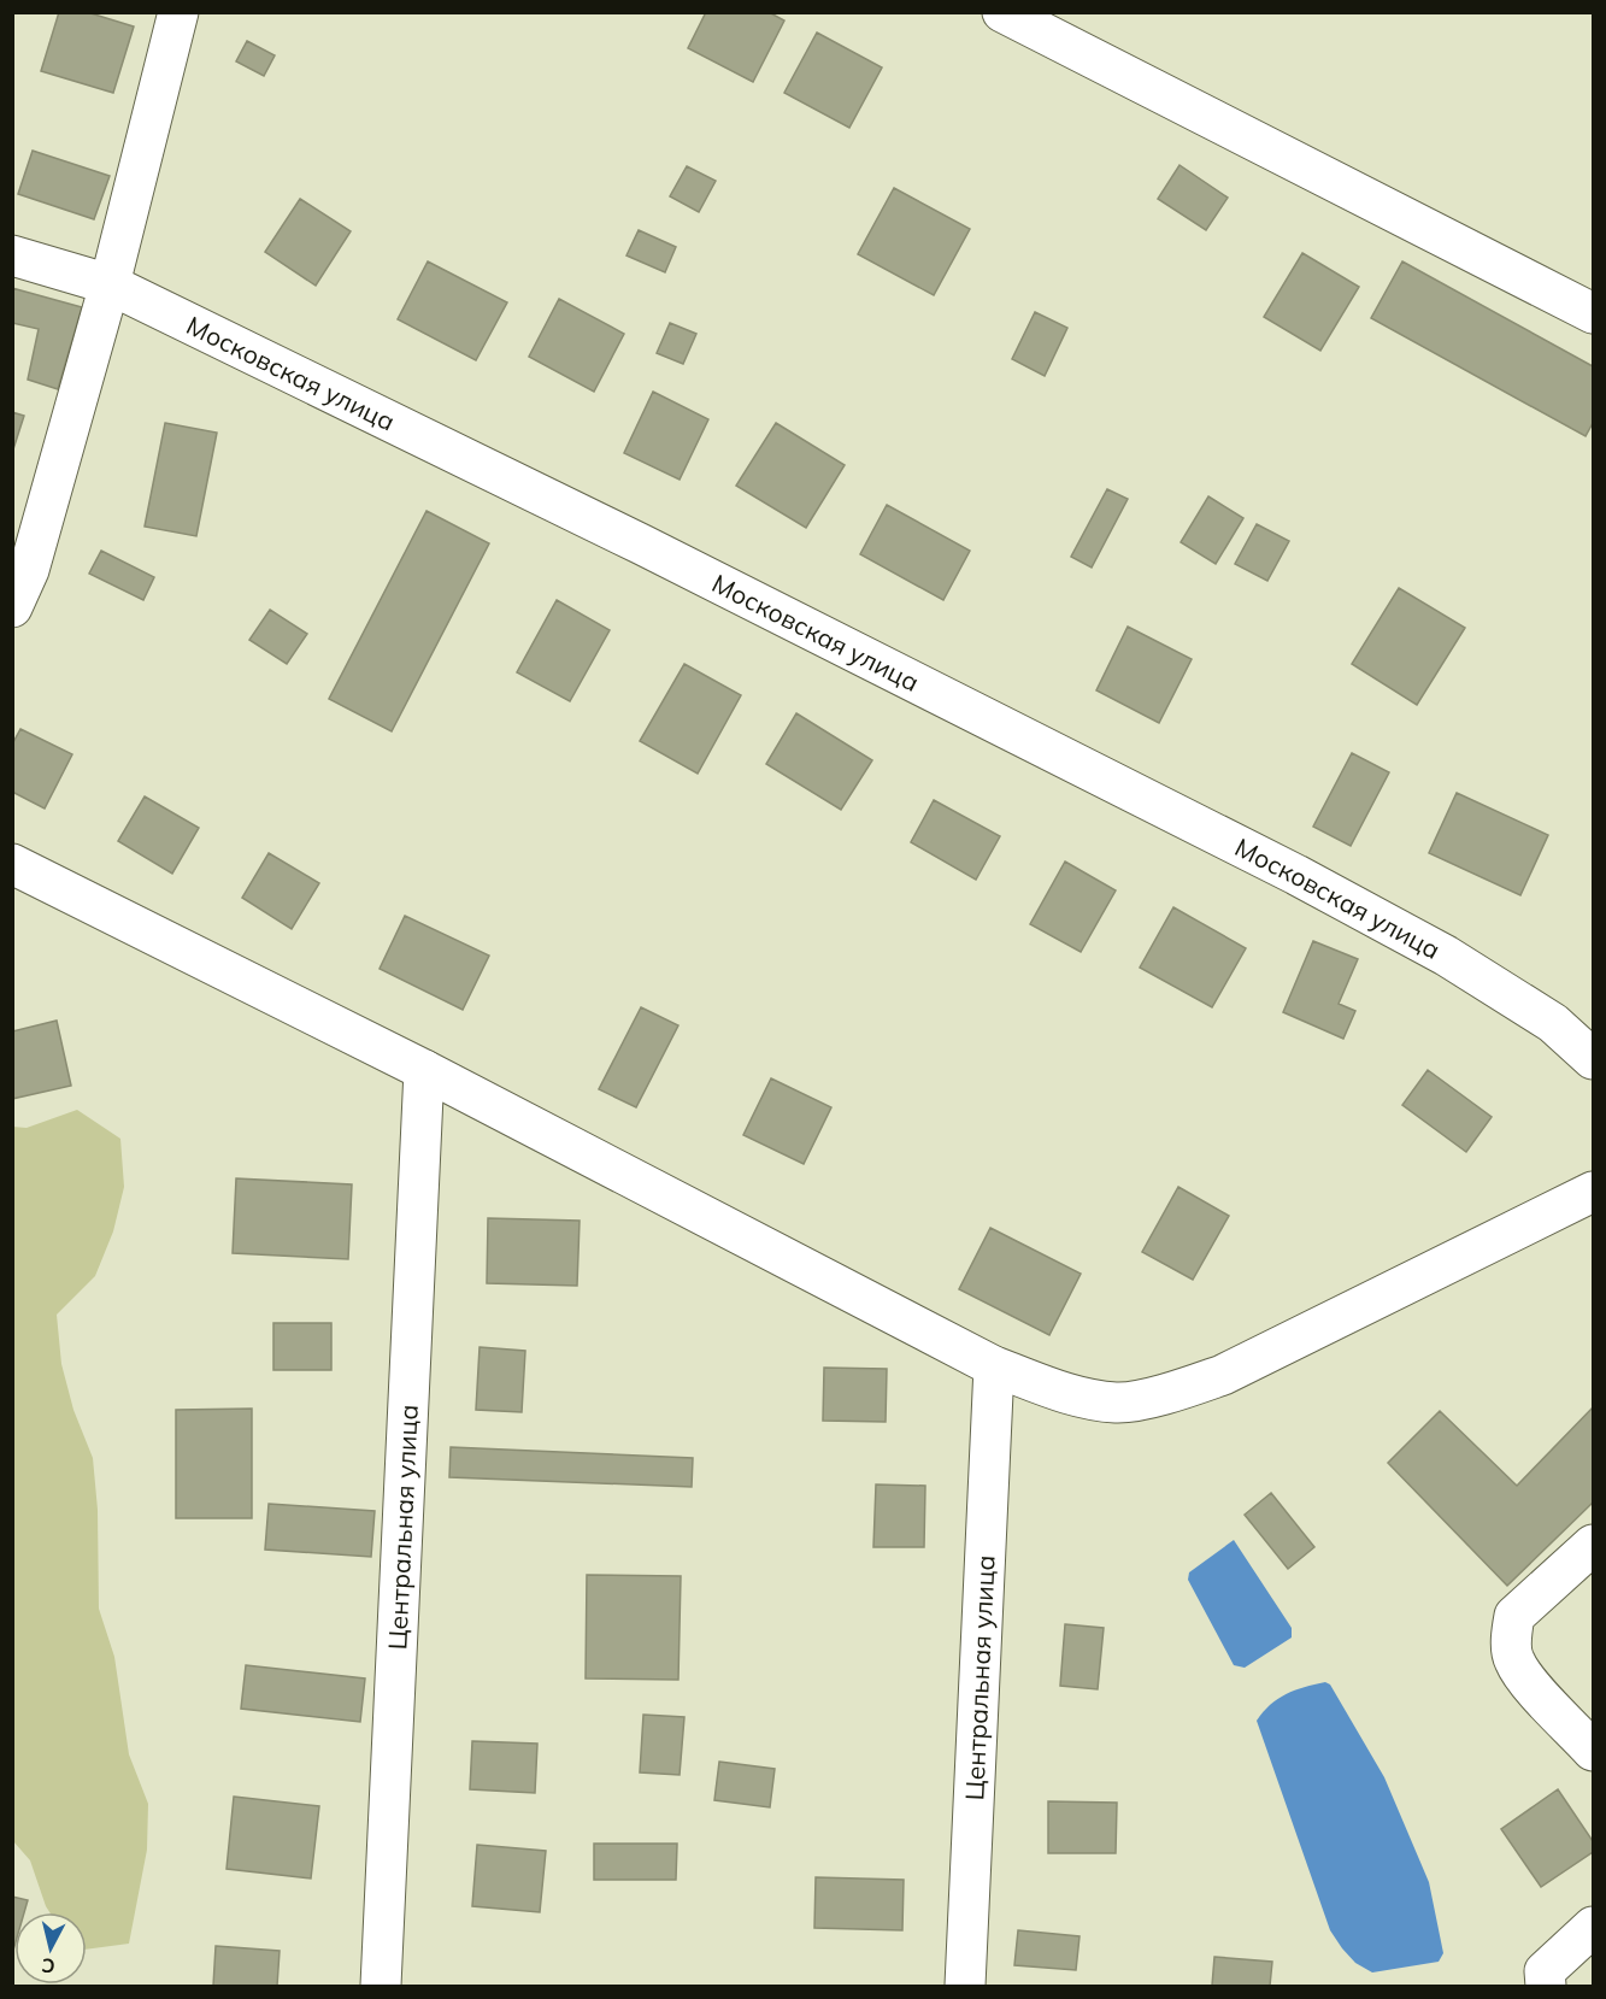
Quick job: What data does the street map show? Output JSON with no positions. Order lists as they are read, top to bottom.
{
  "streets": {
    "street": ["Московская улица", "Центральная улица"]
  },
  "north": "bottom"
}
